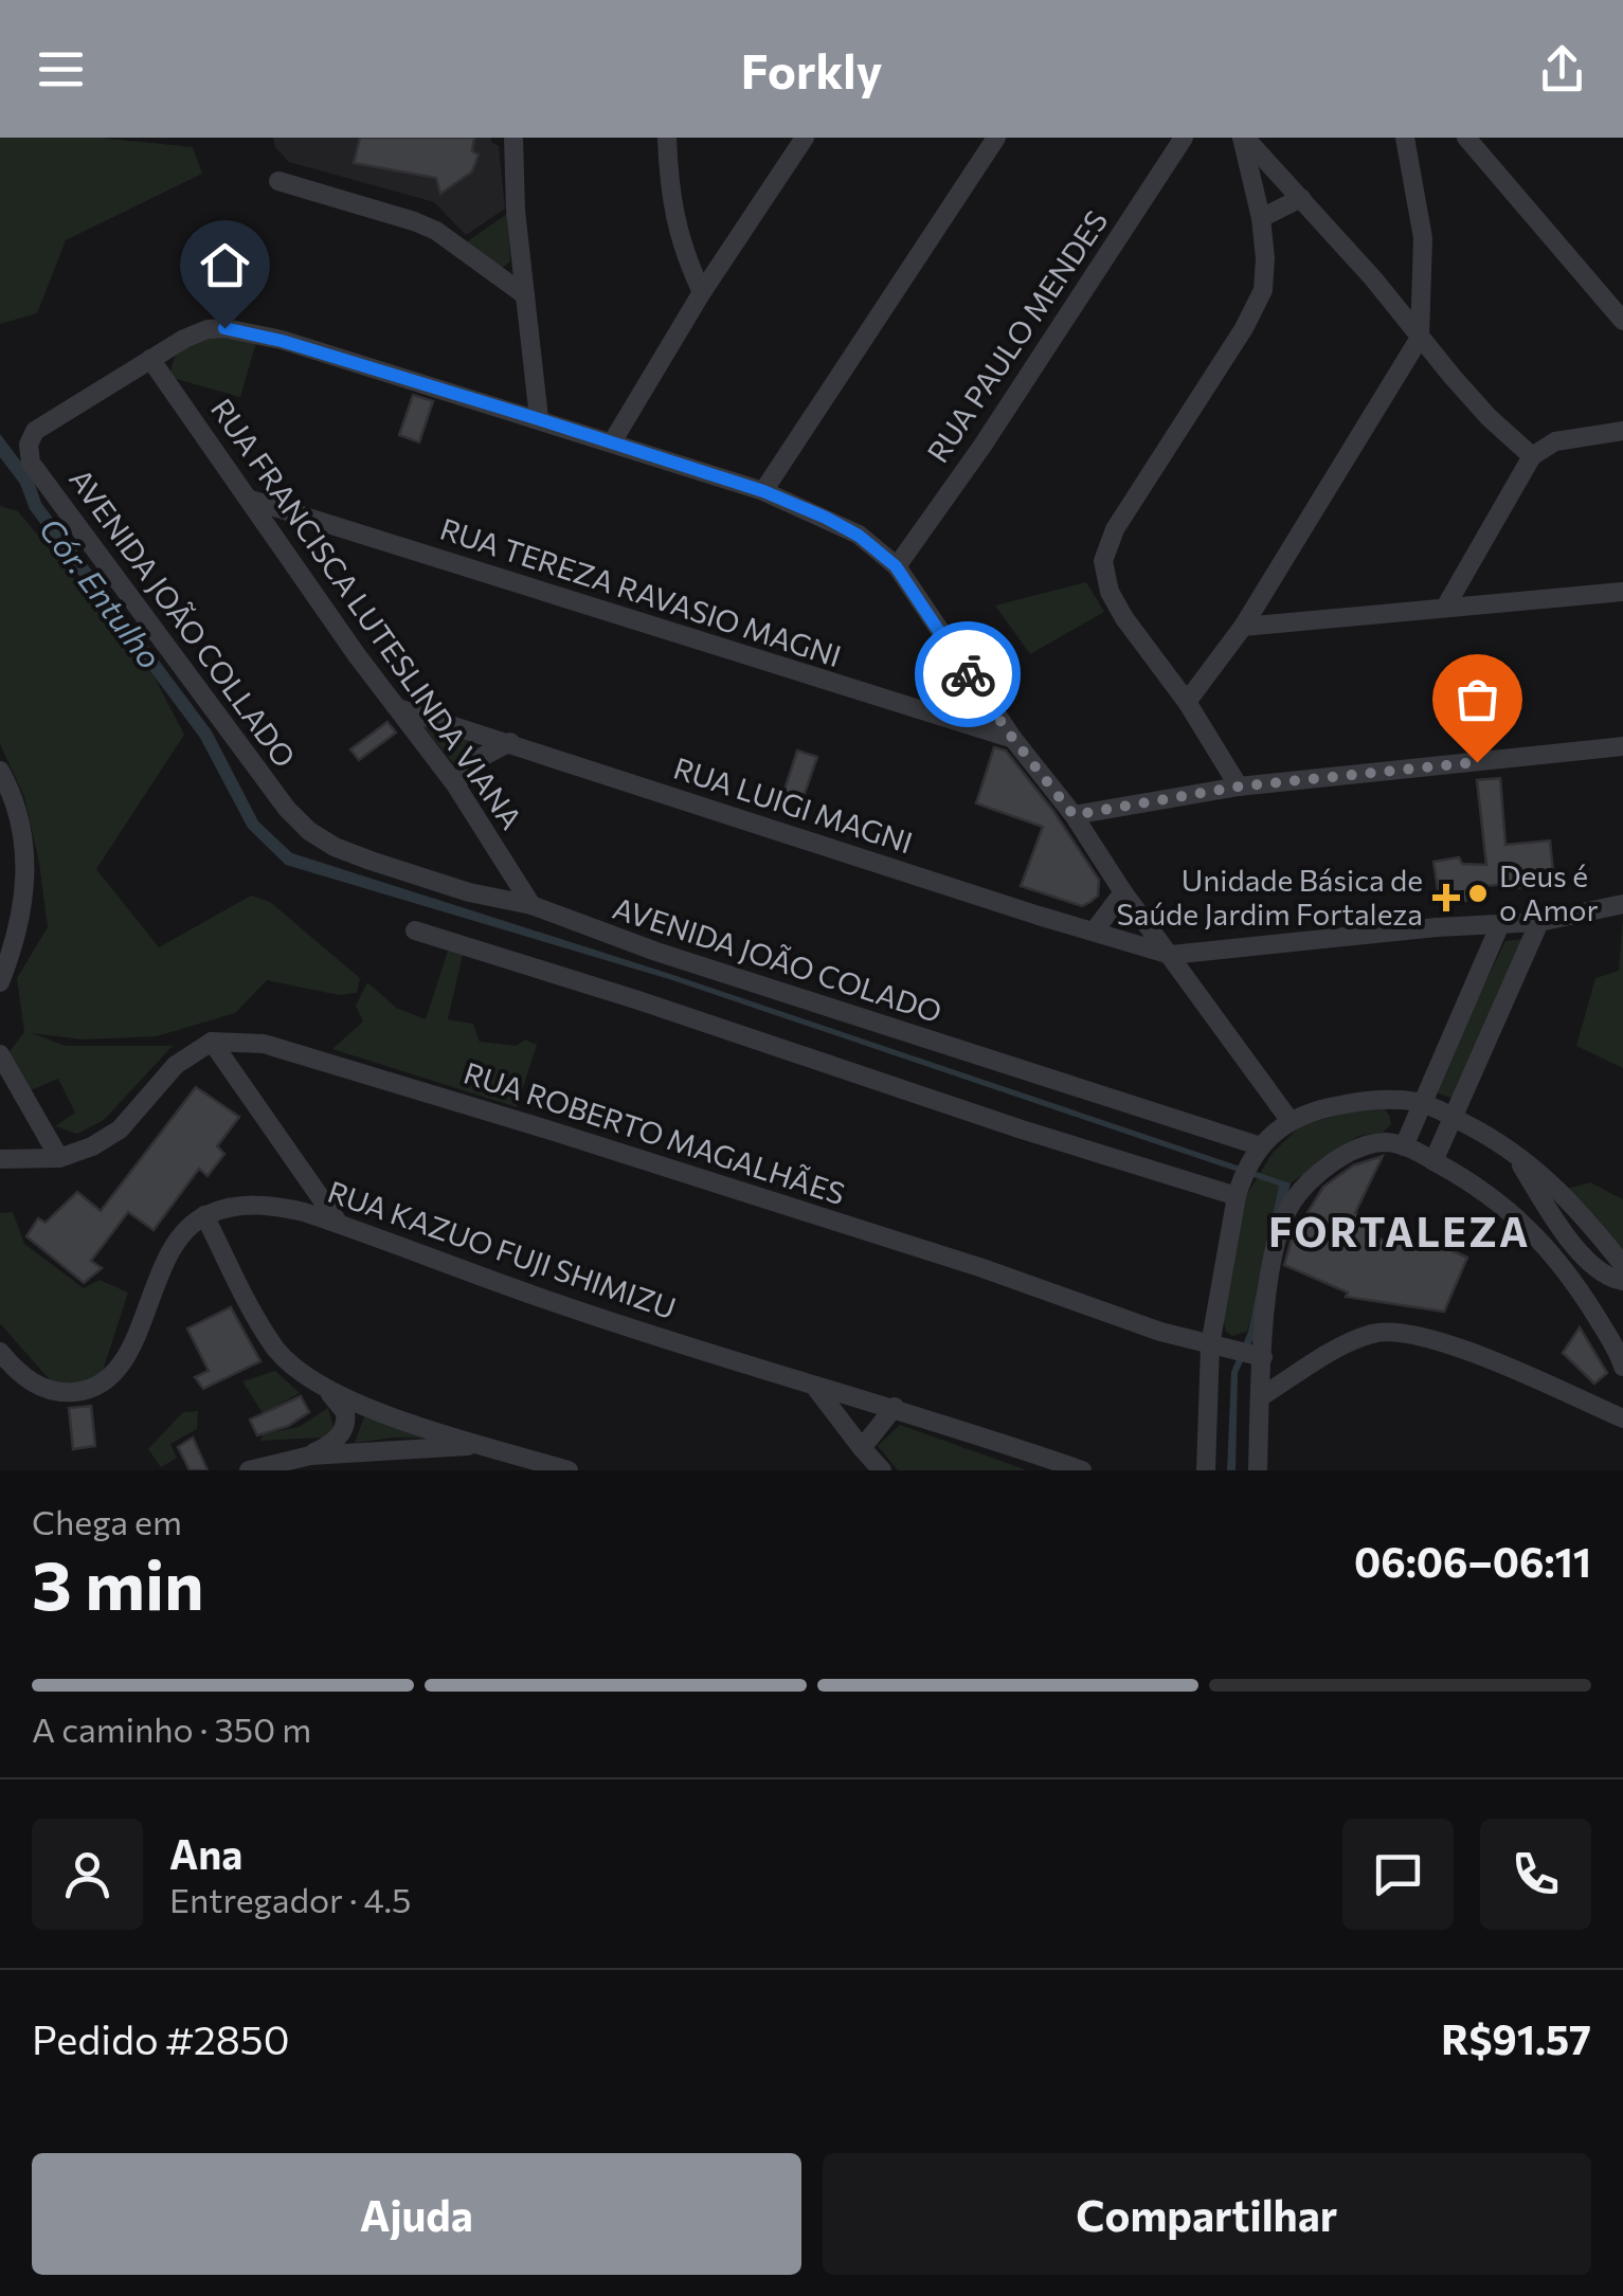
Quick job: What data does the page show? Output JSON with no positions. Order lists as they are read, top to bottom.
{
  "streets": {
    "street": [
      "RUA PAULO MENDES",
      "RUA TEREZA RAVASIO MAGNI",
      "RUA FRANCISCA LUTESLINDA VIANA",
      "AVENIDA JOÃO COLLADO",
      "RUA LUIGI MAGNI",
      "AVENIDA JOÃO COLADO",
      "RUA ROBERTO MAGALHÃES",
      "RUA KAZUO FUJI SHIMIZU"
    ]
  },
  "crossings": [
    ["RUA TEREZA RAVASIO MAGNI", "RUA FRANCISCA LUTESLINDA VIANA"],
    ["RUA FRANCISCA LUTESLINDA VIANA", "AVENIDA JOÃO COLLADO"],
    ["RUA FRANCISCA LUTESLINDA VIANA", "RUA LUIGI MAGNI"],
    ["RUA FRANCISCA LUTESLINDA VIANA", "AVENIDA JOÃO COLADO"],
    ["AVENIDA JOÃO COLLADO", "AVENIDA JOÃO COLADO"]
  ],
  "districts": ["FORTALEZA"],
  "water": ["Cór. Entulho"],
  "places": {
    "other": ["Deus é o Amor"],
    "health": ["Unidade Básica de Saúde Jardim Fortaleza"]
  },
  "page": {
    "header": "Forkly",
    "heading": ["3 min", "Chega em", "06:06–06:11"],
    "panel": [
      "Ana",
      "Entregador · 4.5",
      "Pedido #2850",
      "R$91.57"
    ],
    "bar": "A caminho · 350 m",
    "buttons": ["Ajuda", "Compartilhar"]
  }
}
